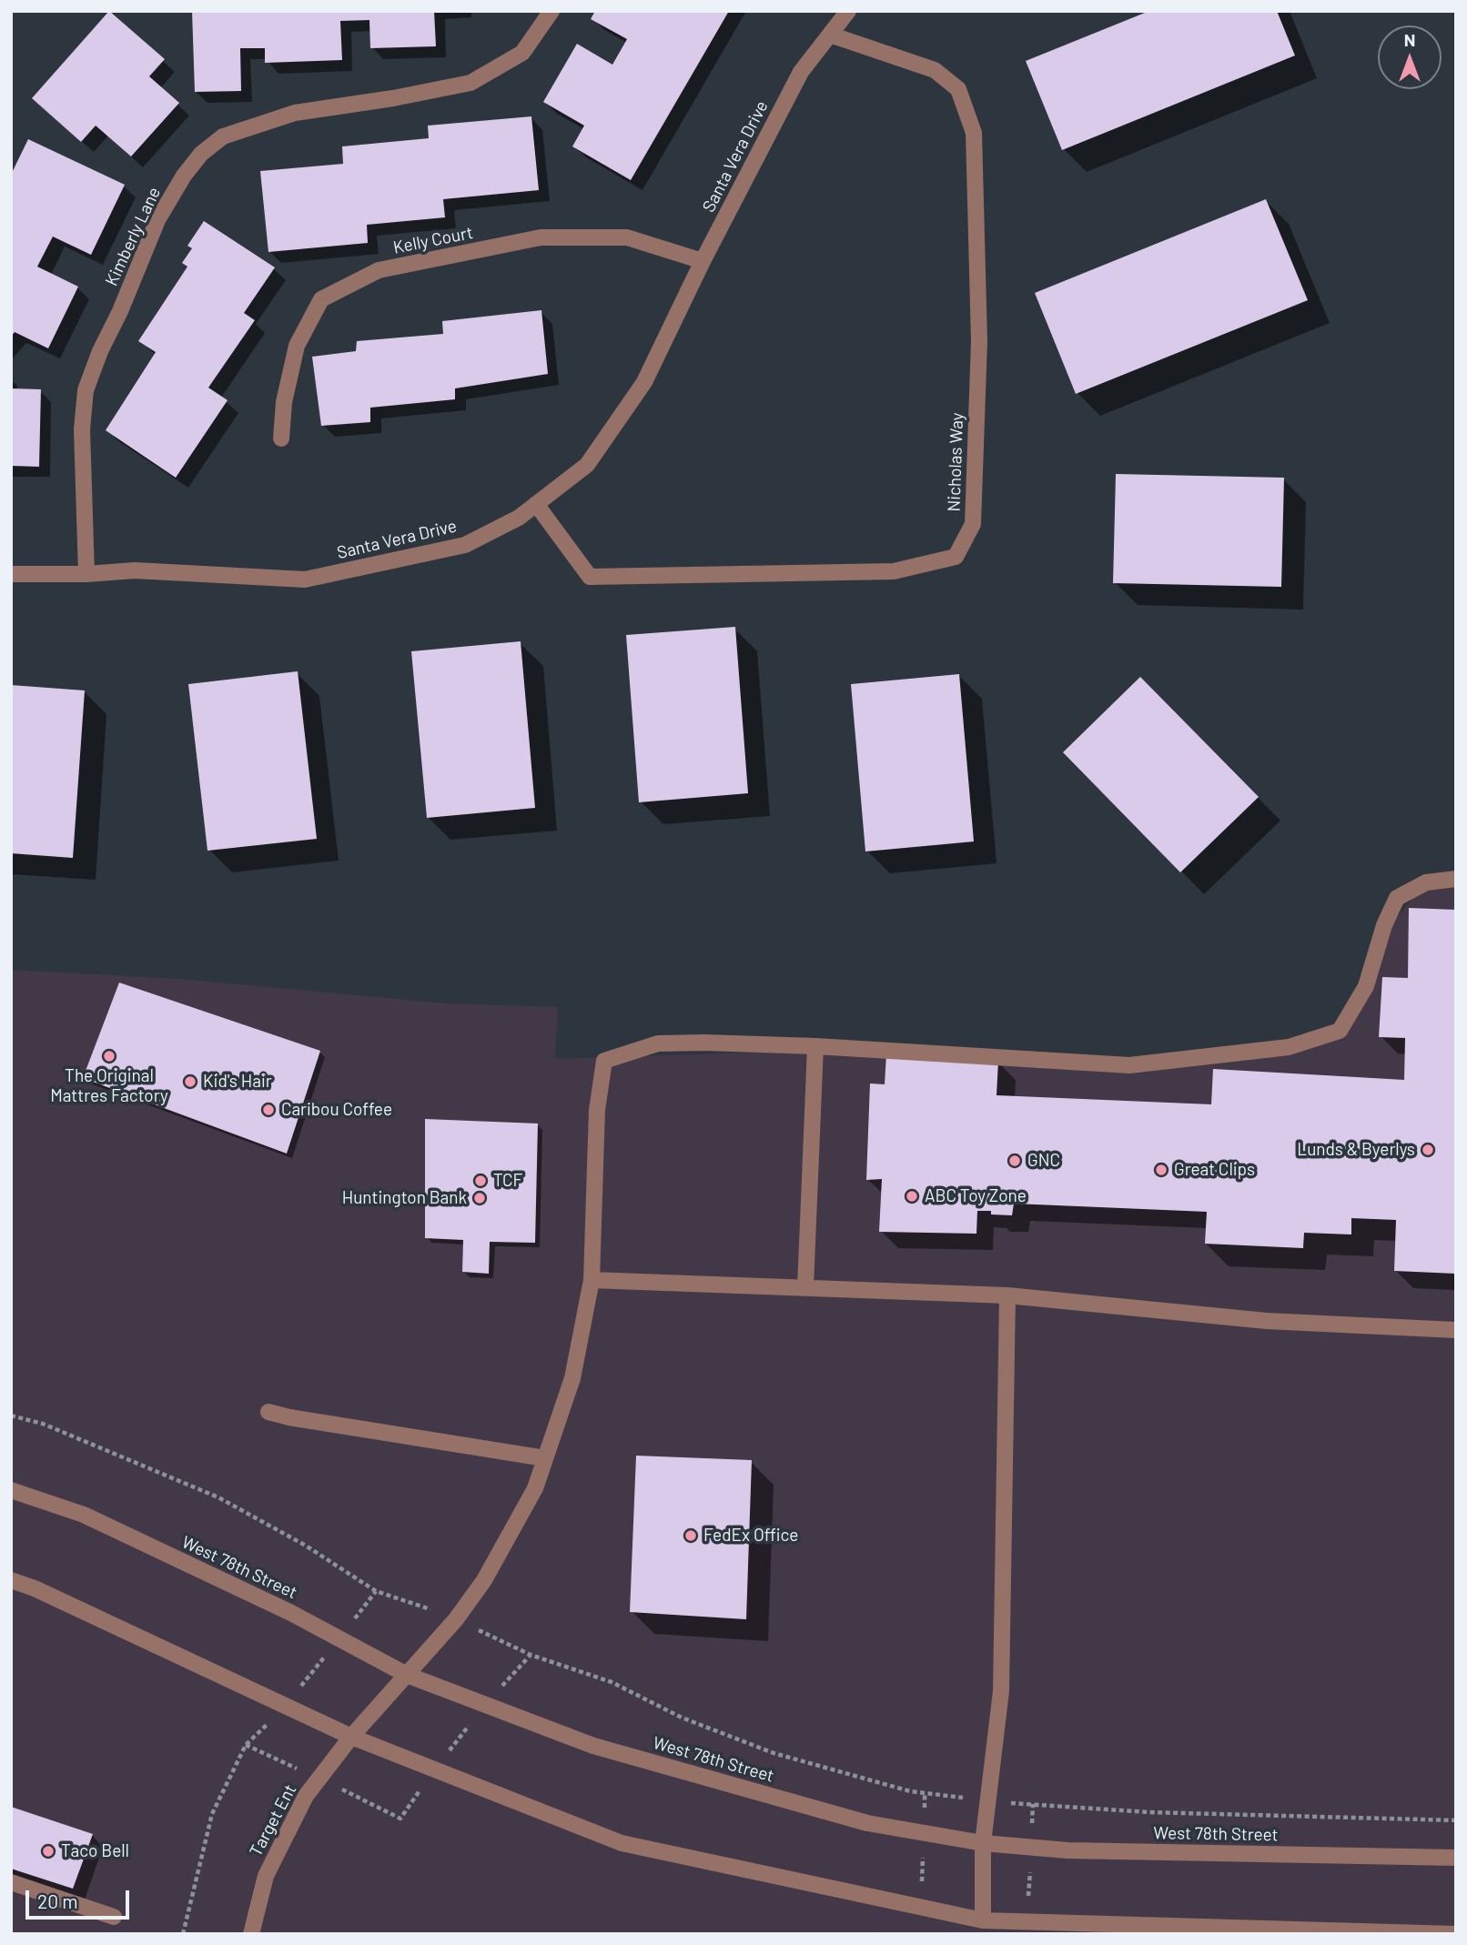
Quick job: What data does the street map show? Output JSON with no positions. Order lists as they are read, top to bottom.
{
  "streets": {
    "street": [
      "Santa Vera Drive",
      "Kimberly Lane",
      "Kelly Court",
      "Nicholas Way",
      "West 78th Street",
      "Target Ent"
    ]
  },
  "crossings": [
    ["Santa Vera Drive", "Kimberly Lane"],
    ["Santa Vera Drive", "Kelly Court"],
    ["Santa Vera Drive", "Nicholas Way"],
    ["West 78th Street", "Target Ent"]
  ],
  "places": [
    "The Original Mattres Factory",
    "Kid's Hair",
    "Caribou Coffee",
    "Lunds & Byerlys",
    "GNC",
    "Great Clips",
    "TCF",
    "ABC Toy Zone",
    "Huntington Bank",
    "FedEx Office",
    "Taco Bell"
  ],
  "scale_bar": "20 m",
  "north": "top"
}
